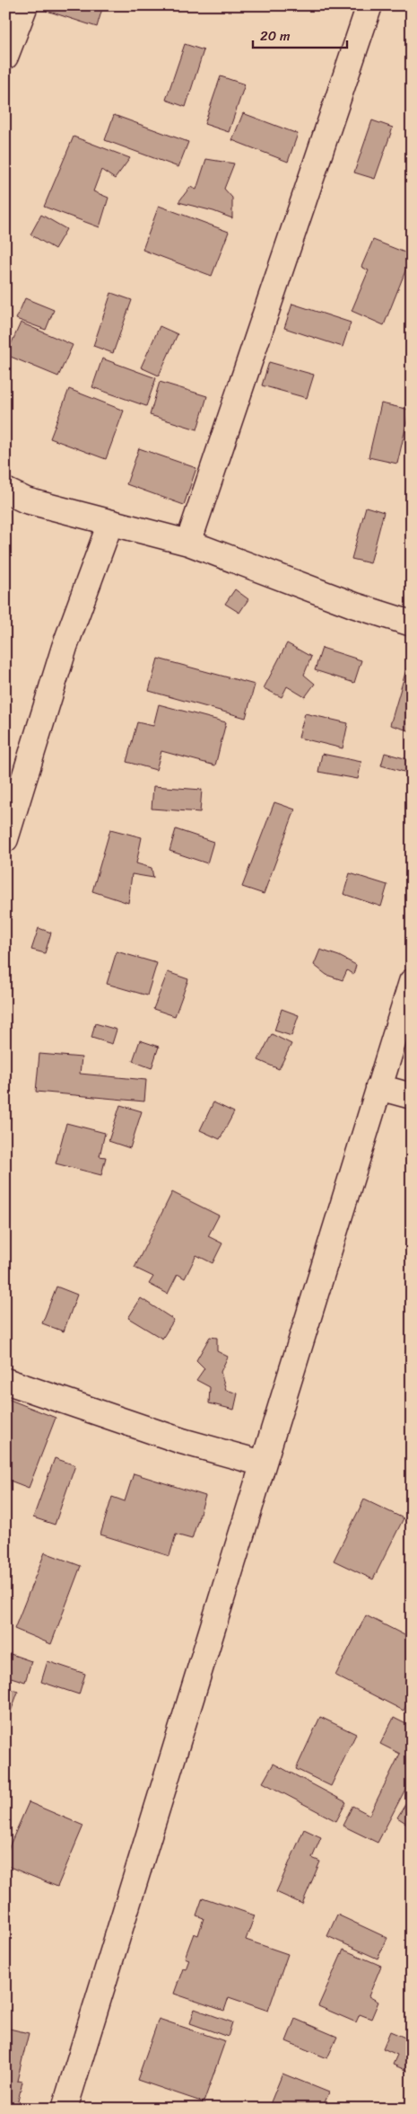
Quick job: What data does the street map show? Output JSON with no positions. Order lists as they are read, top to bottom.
{
  "scale_bar": "20 m"
}
